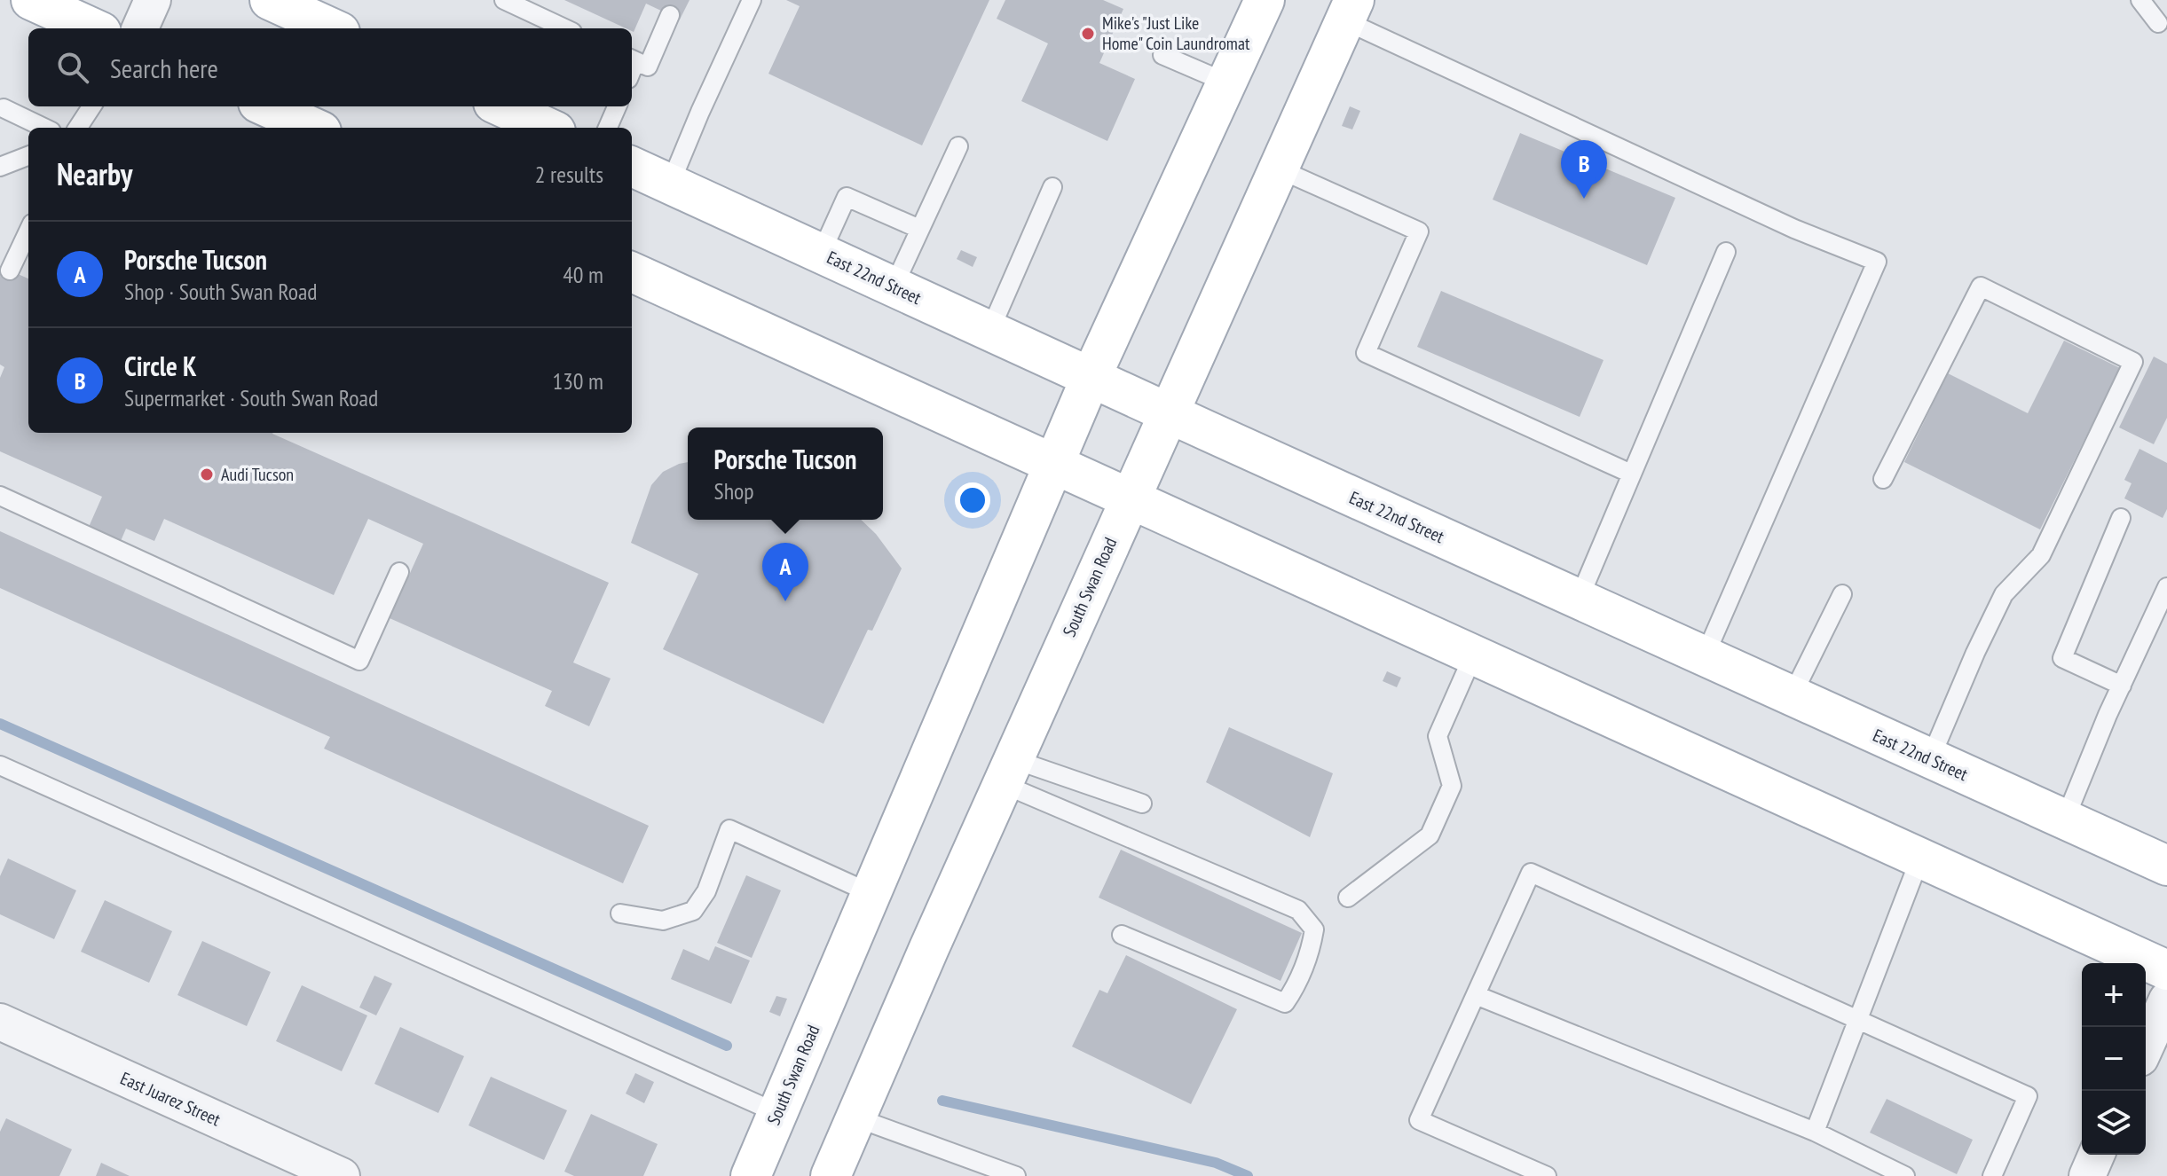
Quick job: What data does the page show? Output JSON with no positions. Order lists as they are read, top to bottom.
{
  "streets": {
    "main road": ["East 22nd Street", "South Swan Road"],
    "street": ["East Juarez Street"]
  },
  "crossings": [
    ["East 22nd Street", "South Swan Road"]
  ],
  "places": ["Mike's \"Just Like Home\" Coin Laundromat", "Audi Tucson"],
  "page": {
    "search": "Search here",
    "heading": ["Nearby", "2 results"],
    "pins": ["B", "A"],
    "list": [
      {
        "mark": "A",
        "name": "Porsche Tucson",
        "note": "Shop · South Swan Road",
        "value": "40 m"
      },
      {
        "mark": "B",
        "name": "Circle K",
        "note": "Supermarket · South Swan Road",
        "value": "130 m"
      }
    ],
    "popup": ["Porsche Tucson", "Shop"],
    "map_buttons": ["+", "−"]
  }
}
